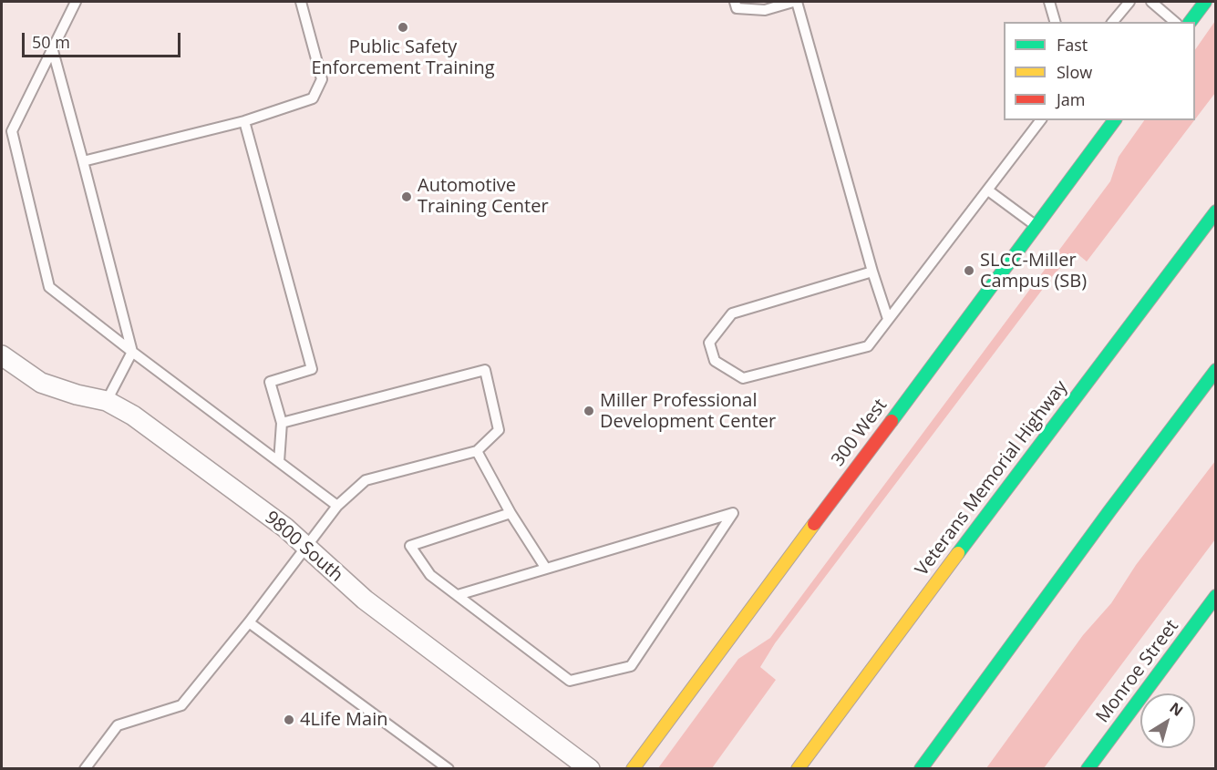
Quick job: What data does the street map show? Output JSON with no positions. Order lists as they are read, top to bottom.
{
  "streets": {
    "main road": ["300 West", "Veterans Memorial Highway", "Monroe Street"],
    "street": ["9800 South"]
  },
  "places": [
    "Public Safety Enforcement Training",
    "Automotive Training Center",
    "SLCC-Miller Campus (SB)",
    "Miller Professional Development Center",
    "4Life Main"
  ],
  "legend": ["Fast", "Slow", "Jam"],
  "scale_bar": "50 m",
  "north": "top right"
}
